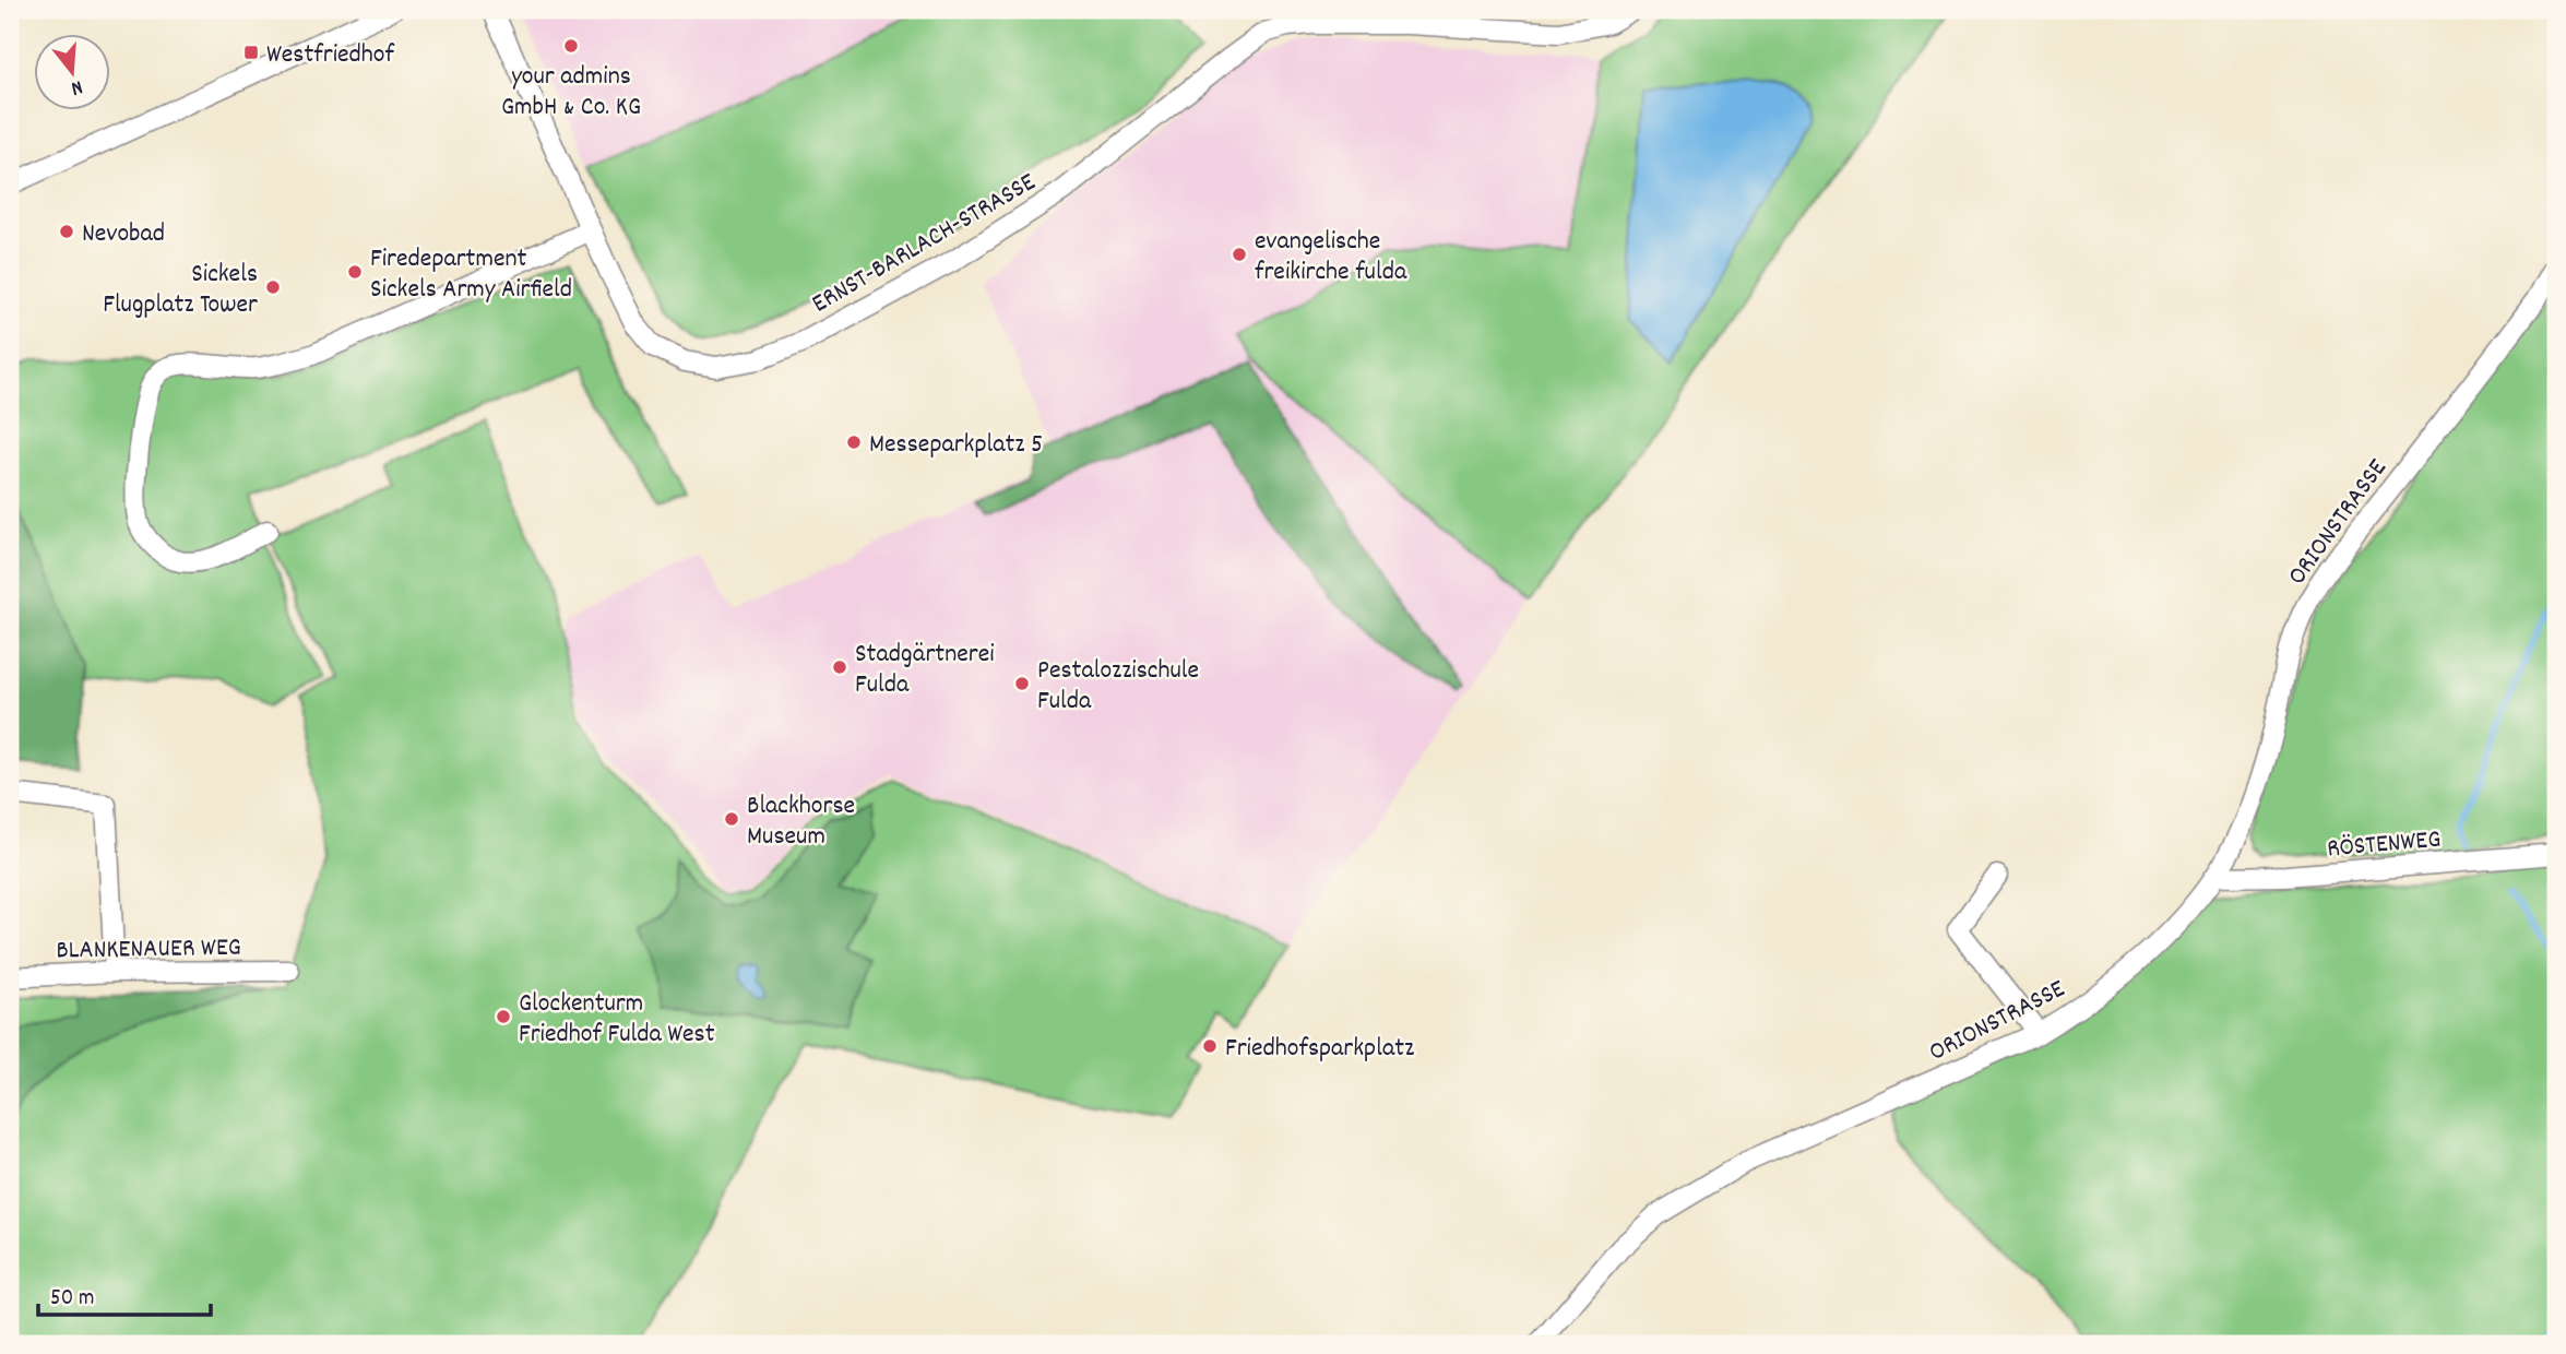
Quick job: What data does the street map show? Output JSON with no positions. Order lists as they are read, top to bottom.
{
  "streets": {
    "street": [
      "ERNST-BARLACH-STRASSE",
      "ORIONSTRASSE",
      "RÖSTENWEG",
      "BLANKENAUER WEG"
    ]
  },
  "crossings": [
    ["ORIONSTRASSE", "RÖSTENWEG"]
  ],
  "places": {
    "other": [
      "your admins GmbH & Co. KG",
      "Nevobad",
      "evangelische freikirche fulda",
      "Firedepartment Sickels Army Airfield",
      "Sickels Flugplatz Tower",
      "Messeparkplatz 5",
      "Stadgärtnerei Fulda",
      "Pestalozzischule Fulda",
      "Blackhorse Museum",
      "Glockenturm Friedhof Fulda West",
      "Friedhofsparkplatz"
    ],
    "transit": ["Westfriedhof"]
  },
  "scale_bar": "50 m",
  "north": "bottom"
}
